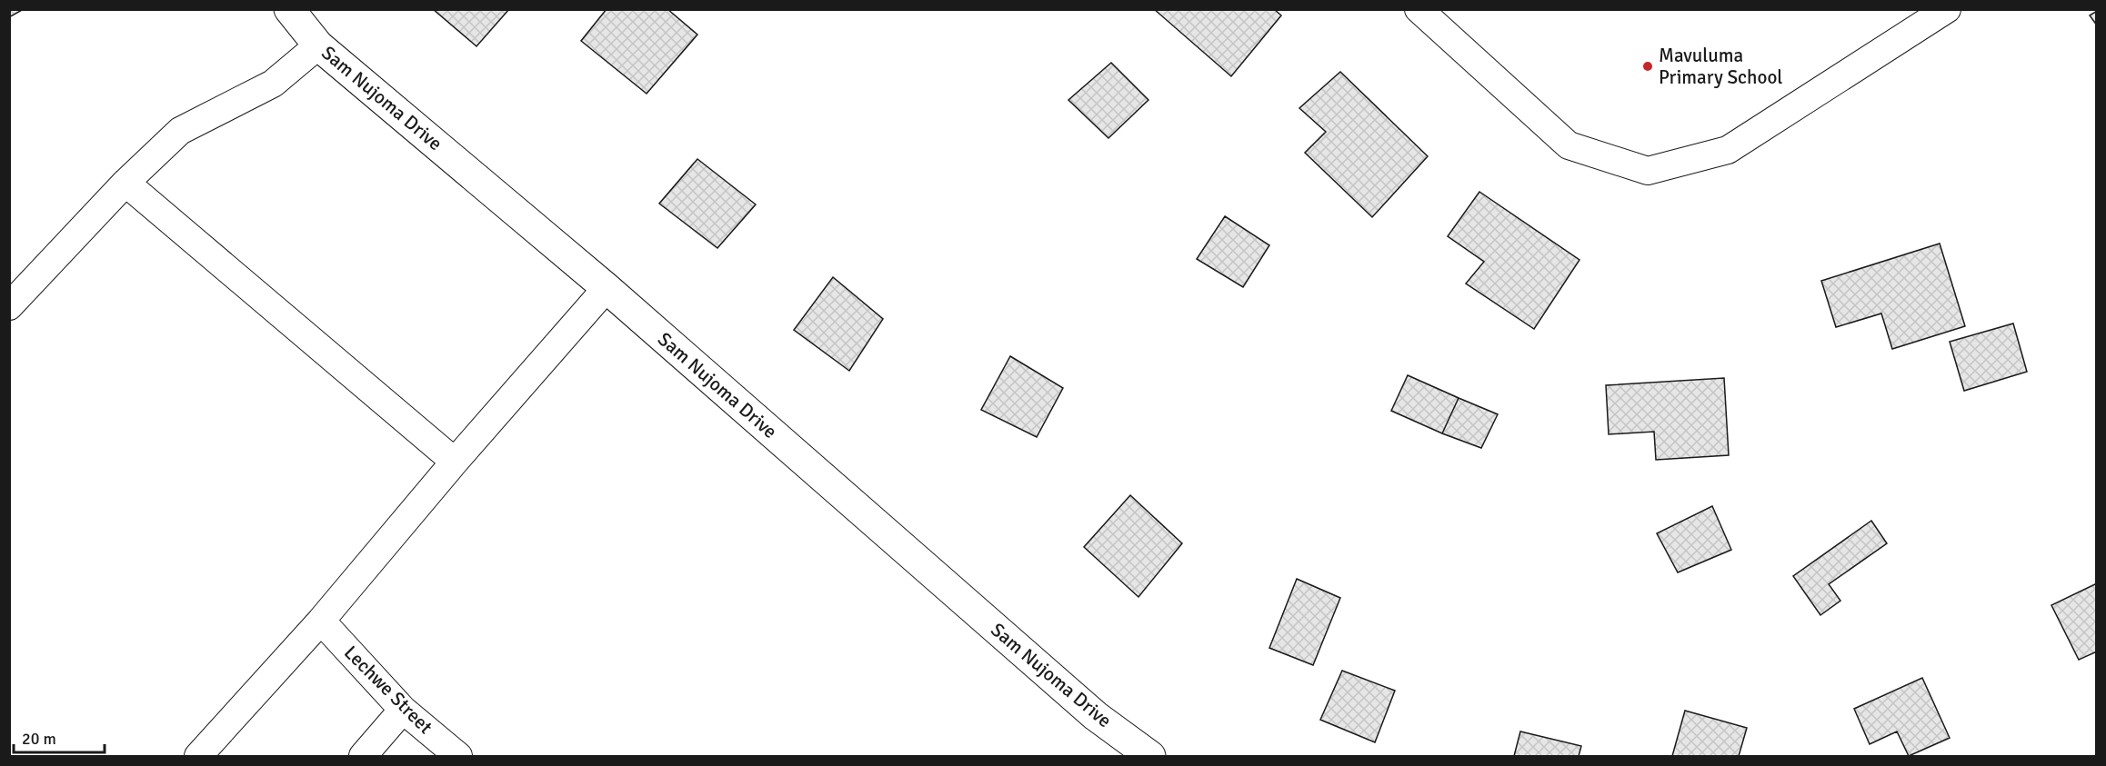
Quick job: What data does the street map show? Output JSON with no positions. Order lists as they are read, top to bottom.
{
  "streets": {
    "street": ["Sam Nujoma Drive", "Lechwe Street"]
  },
  "places": ["Mavuluma Primary School"],
  "scale_bar": "20 m"
}
